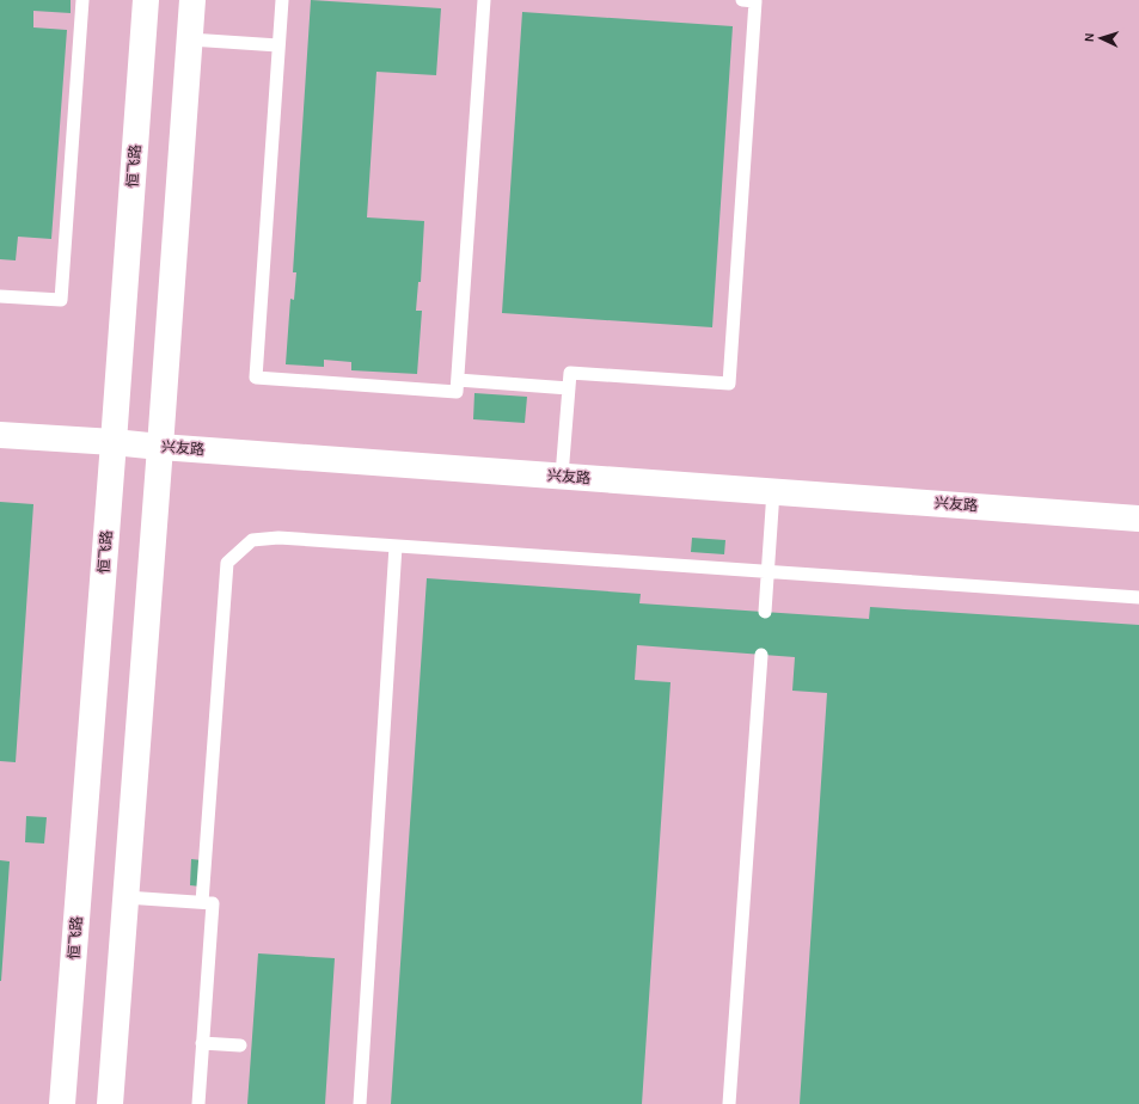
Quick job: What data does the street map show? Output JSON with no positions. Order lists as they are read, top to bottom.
{
  "streets": {
    "main road": ["恒飞路", "兴友路"]
  },
  "crossings": [
    ["恒飞路", "兴友路"]
  ],
  "north": "left"
}
